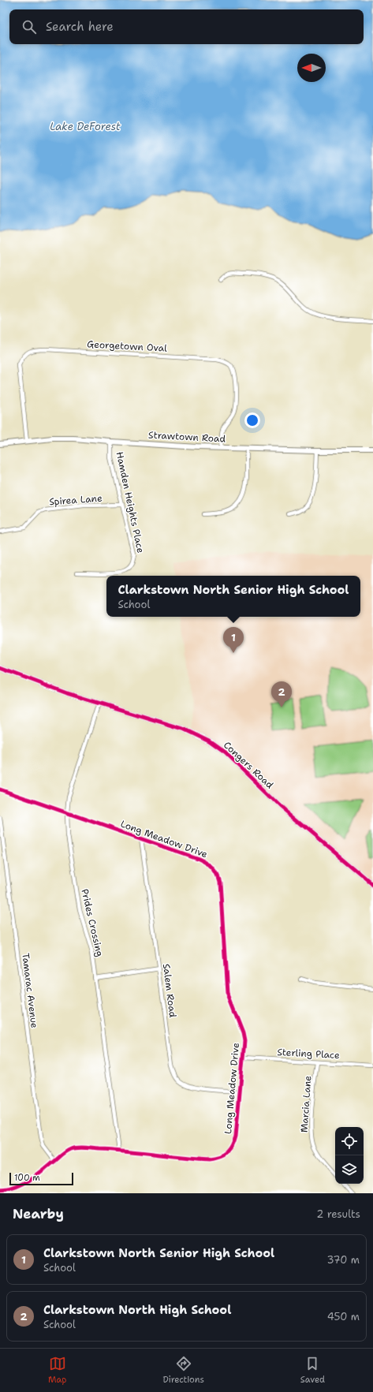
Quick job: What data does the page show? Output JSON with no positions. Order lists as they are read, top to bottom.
{
  "streets": {
    "street": [
      "Georgetown Oval",
      "Strawtown Road",
      "Spirea Lane",
      "Hamden Heights Place",
      "Congers Road",
      "Long Meadow Drive",
      "Prides Crossing",
      "Tamarac Avenue",
      "Salem Road",
      "Sterling Place",
      "Marcia Lane"
    ]
  },
  "crossings": [
    ["Georgetown Oval", "Strawtown Road"],
    ["Strawtown Road", "Hamden Heights Place"],
    ["Spirea Lane", "Hamden Heights Place"],
    ["Congers Road", "Prides Crossing"],
    ["Long Meadow Drive", "Prides Crossing"],
    ["Long Meadow Drive", "Tamarac Avenue"],
    ["Long Meadow Drive", "Salem Road"],
    ["Long Meadow Drive", "Sterling Place"],
    ["Sterling Place", "Marcia Lane"]
  ],
  "water": ["Lake DeForest"],
  "scale_bar": "100 m",
  "north": "left",
  "page": {
    "search": "Search here",
    "popup": ["Clarkstown North Senior High School", "School"],
    "pins": ["1", "2"],
    "scale": "100 m",
    "heading": ["Nearby", "2 results"],
    "list": [
      {
        "mark": "1",
        "name": "Clarkstown North Senior High School",
        "note": "School",
        "value": "370 m"
      },
      {
        "mark": "2",
        "name": "Clarkstown North High School",
        "note": "School",
        "value": "450 m"
      }
    ],
    "nav": ["Map", "Directions", "Saved"]
  }
}
